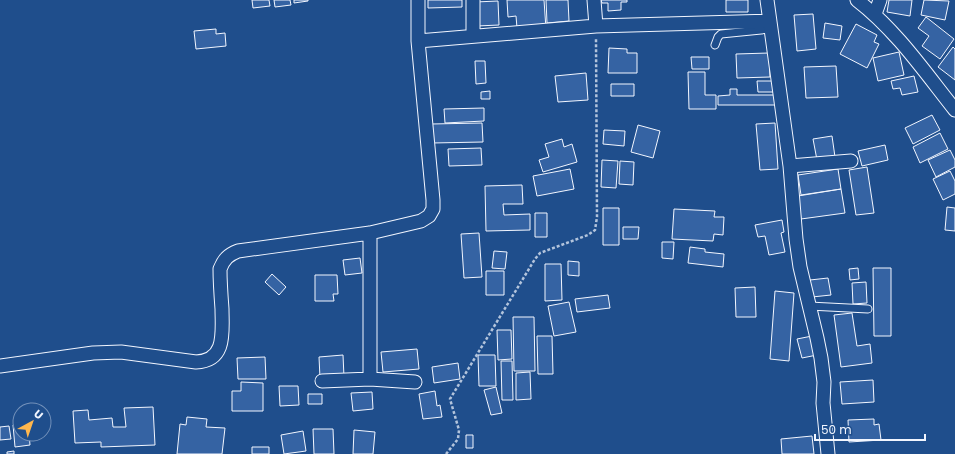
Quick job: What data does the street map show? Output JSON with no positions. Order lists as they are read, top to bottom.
{
  "scale_bar": "50 m",
  "north": "top right"
}
